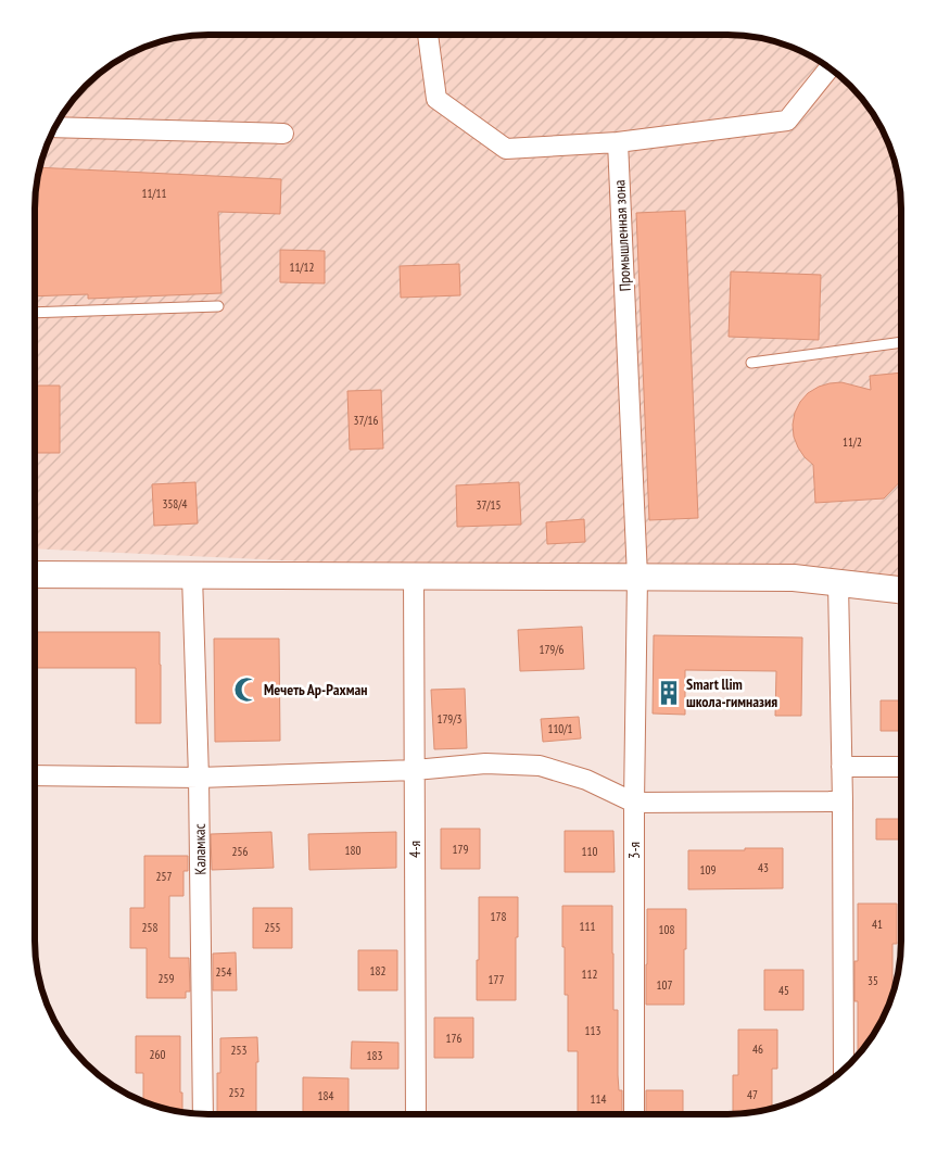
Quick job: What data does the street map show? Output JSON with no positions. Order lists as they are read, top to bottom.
{
  "streets": {
    "street": [
      "Промышленная зона",
      "Каламкас",
      "4-я",
      "3-я"
    ]
  },
  "crossings": [
    ["Промышленная зона", "3-я"]
  ],
  "places": {
    "mosque": ["Мечеть Ар-Рахман"],
    "building": ["Smart llim школа-гимназия"]
  },
  "house_numbers": [
    "11/11",
    "11/12",
    "37/16",
    "11/2",
    "358/4",
    "37/15",
    "179/6",
    "179/3",
    "110/1",
    "179",
    "180",
    "256",
    "110",
    "43",
    "109",
    "257",
    "178",
    "41",
    "111",
    "258",
    "255",
    "108",
    "182",
    "254",
    "112",
    "259",
    "177",
    "35",
    "107",
    "45",
    "113",
    "176",
    "46",
    "253",
    "260",
    "183",
    "252",
    "47",
    "184",
    "114"
  ]
}
